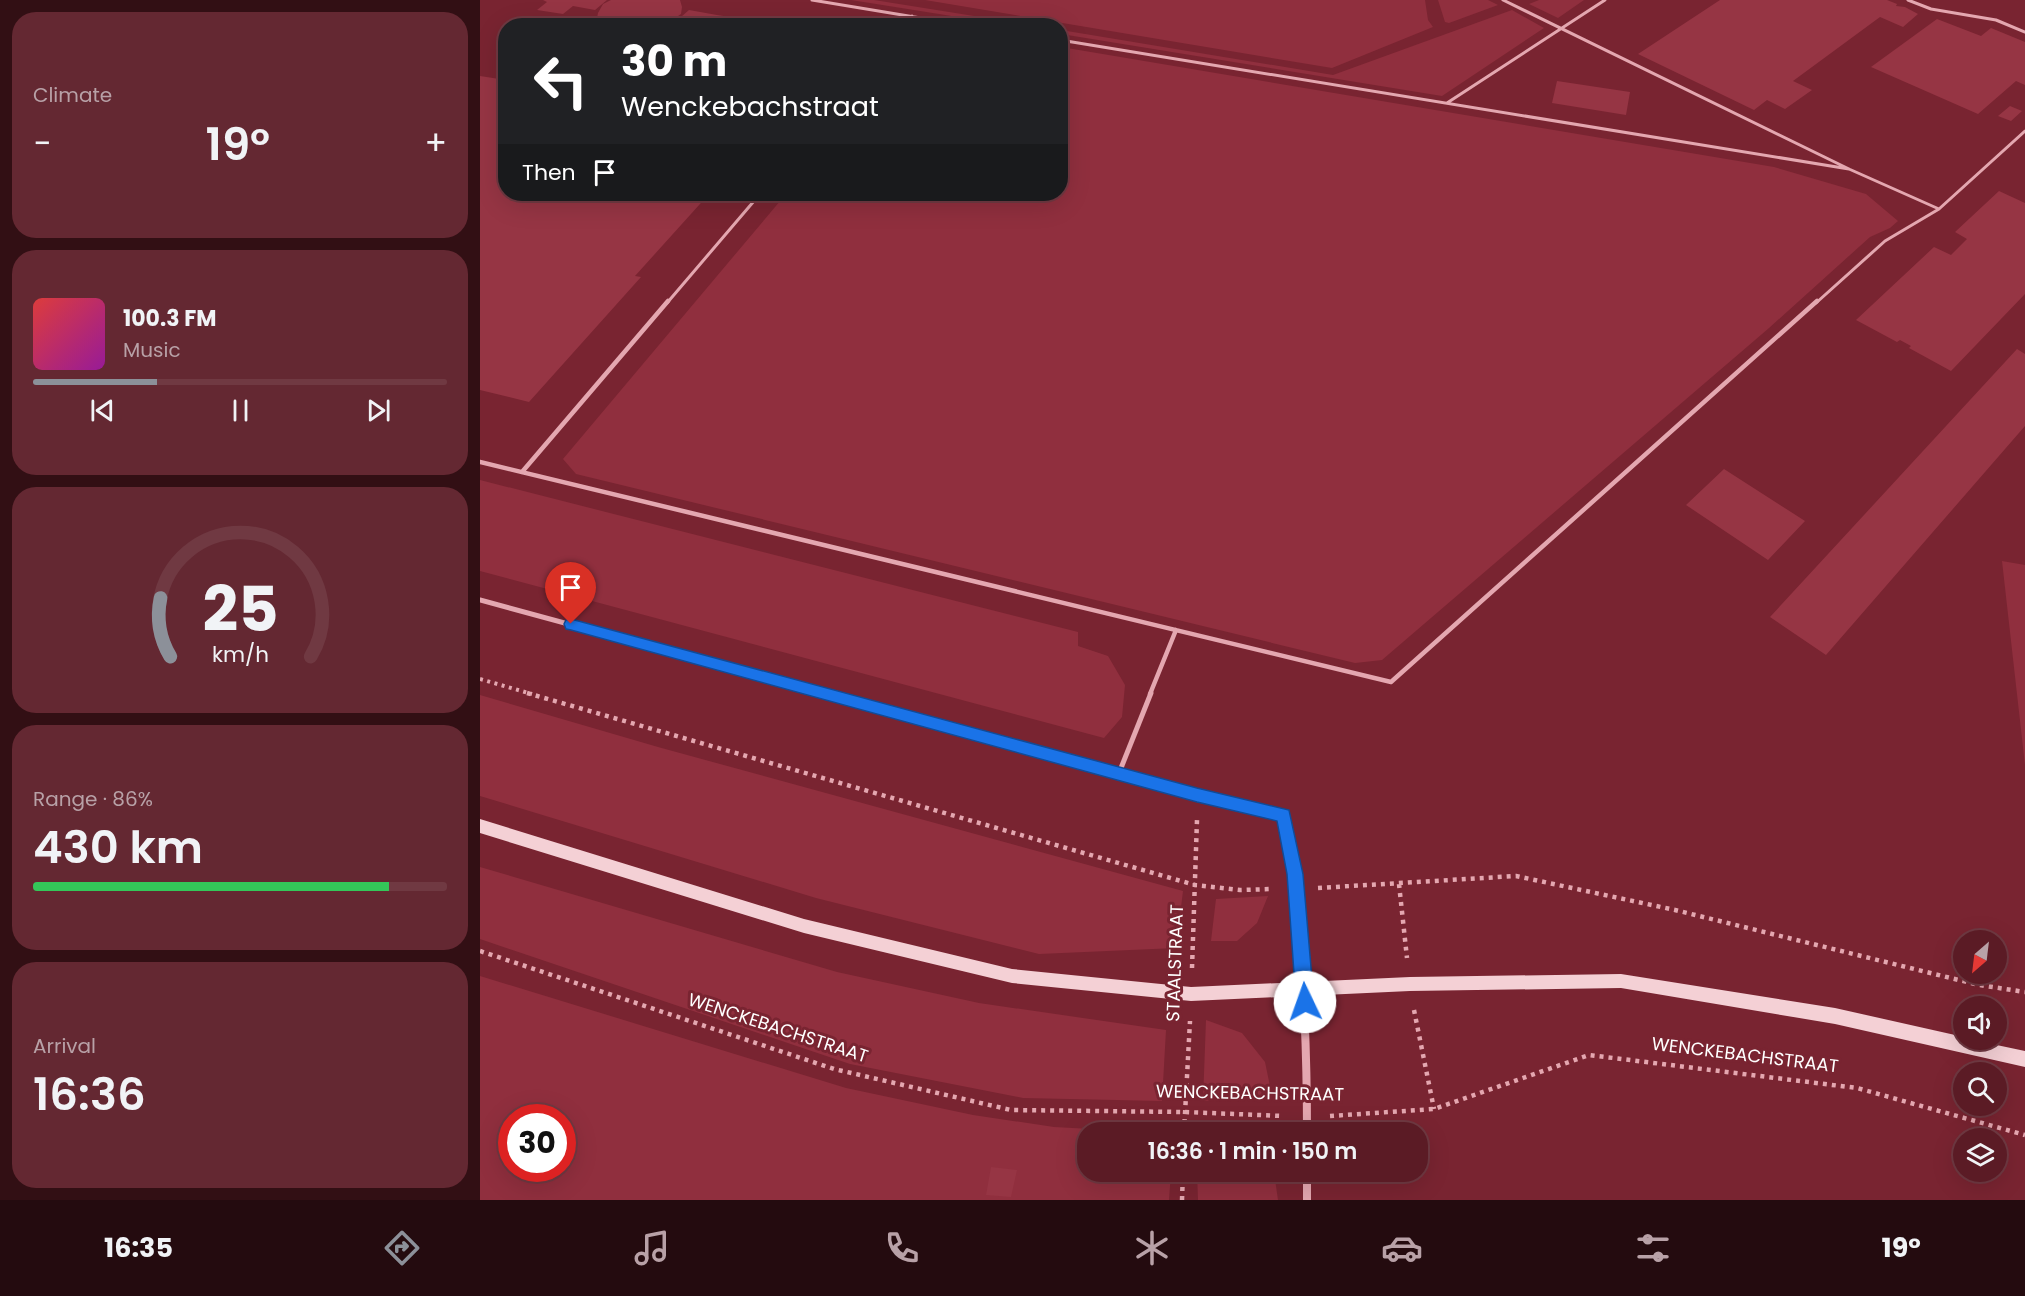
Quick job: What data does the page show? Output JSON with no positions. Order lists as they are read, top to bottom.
{
  "streets": {
    "path": ["STAALSTRAAT", "WENCKEBACHSTRAAT"]
  },
  "crossings": [
    ["STAALSTRAAT", "WENCKEBACHSTRAAT"]
  ],
  "north": "bottom left",
  "page": {
    "tile": [
      "Climate",
      ["Range · 86%", "430 km"],
      ["Arrival", "16:36"]
    ],
    "turn": ["30 m", "Wenckebachstraat"],
    "heat": ["−", "19°", "+"],
    "then": "Then",
    "song": ["100.3 FM", "Music"],
    "limit": "30",
    "trip": "16:36 · 1 min · 150 m",
    "tabs": ["16:35", "19°"],
    "gauge": ["25", "km/h"]
  }
}
